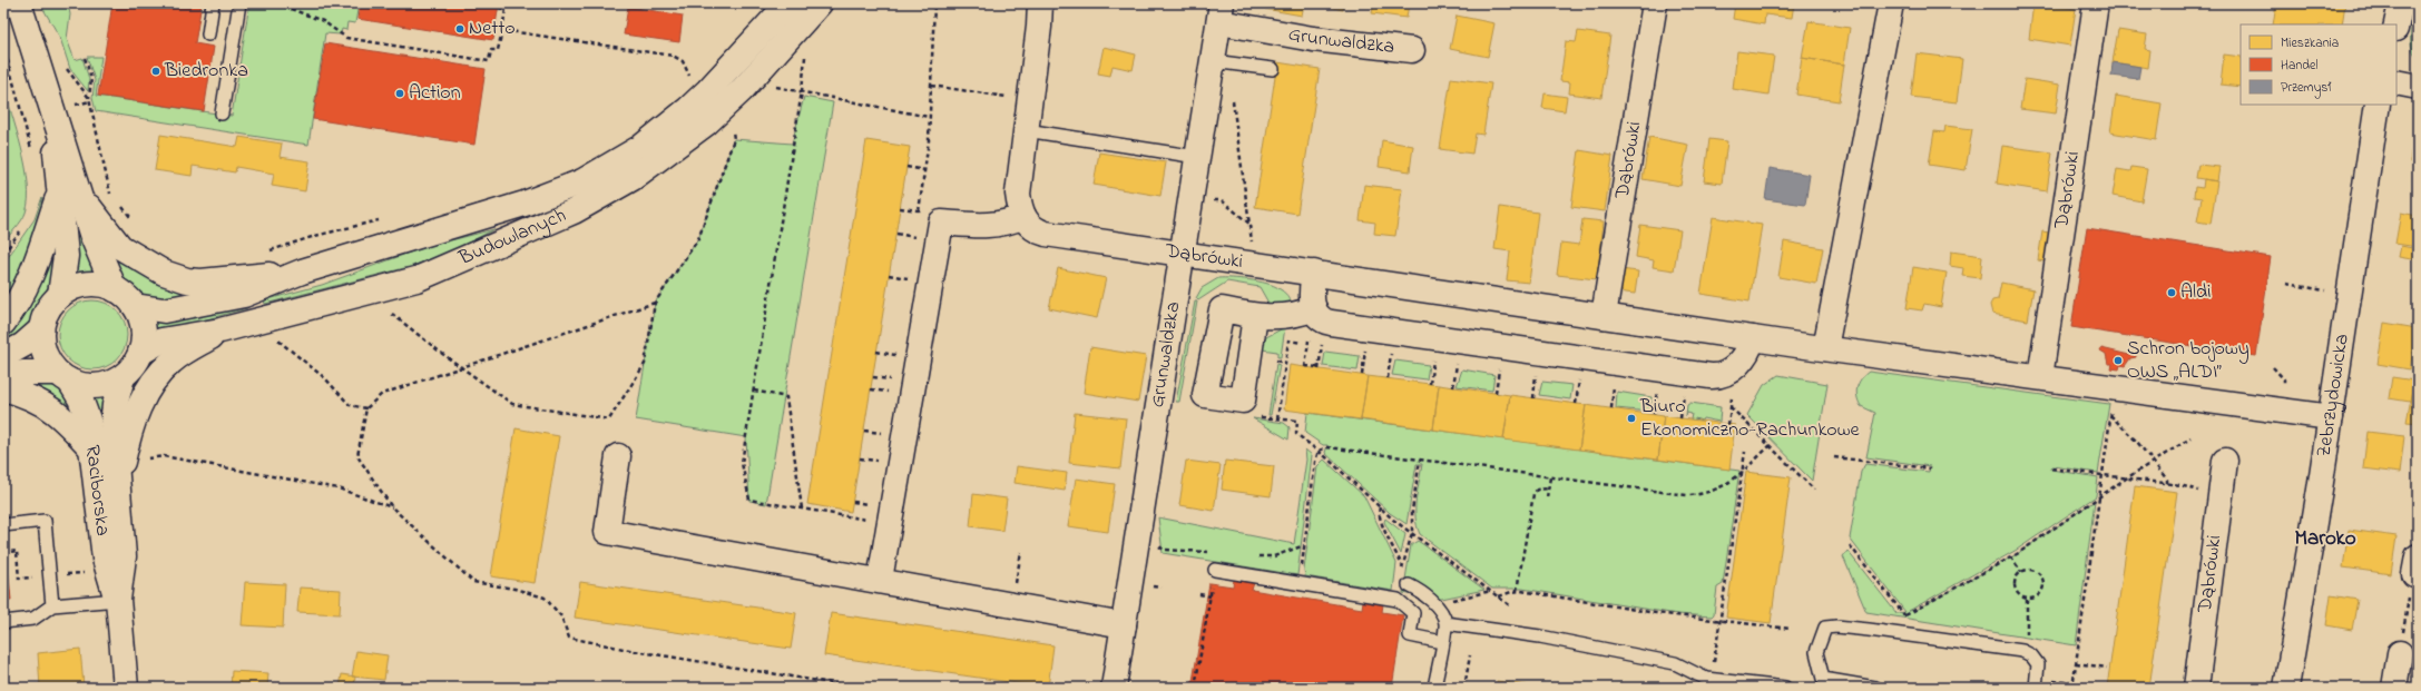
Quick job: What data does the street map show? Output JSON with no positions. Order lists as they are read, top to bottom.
{
  "streets": {
    "street": [
      "Grunwaldzka",
      "Dąbrówki",
      "Budowlanych",
      "Zebrzydowicka",
      "Raciborska"
    ]
  },
  "crossings": [
    ["Grunwaldzka", "Dąbrówki"],
    ["Dąbrówki", "Zebrzydowicka"],
    ["Budowlanych", "Raciborska"]
  ],
  "districts": ["Maroko"],
  "places": [
    "Netto",
    "Biedronka",
    "Action",
    "Aldi",
    "Schron bojowy OWS „ALDI”",
    "Biuro Ekonomiczno-Rachunkowe"
  ],
  "legend": ["Mieszkania", "Handel", "Przemysł"]
}
